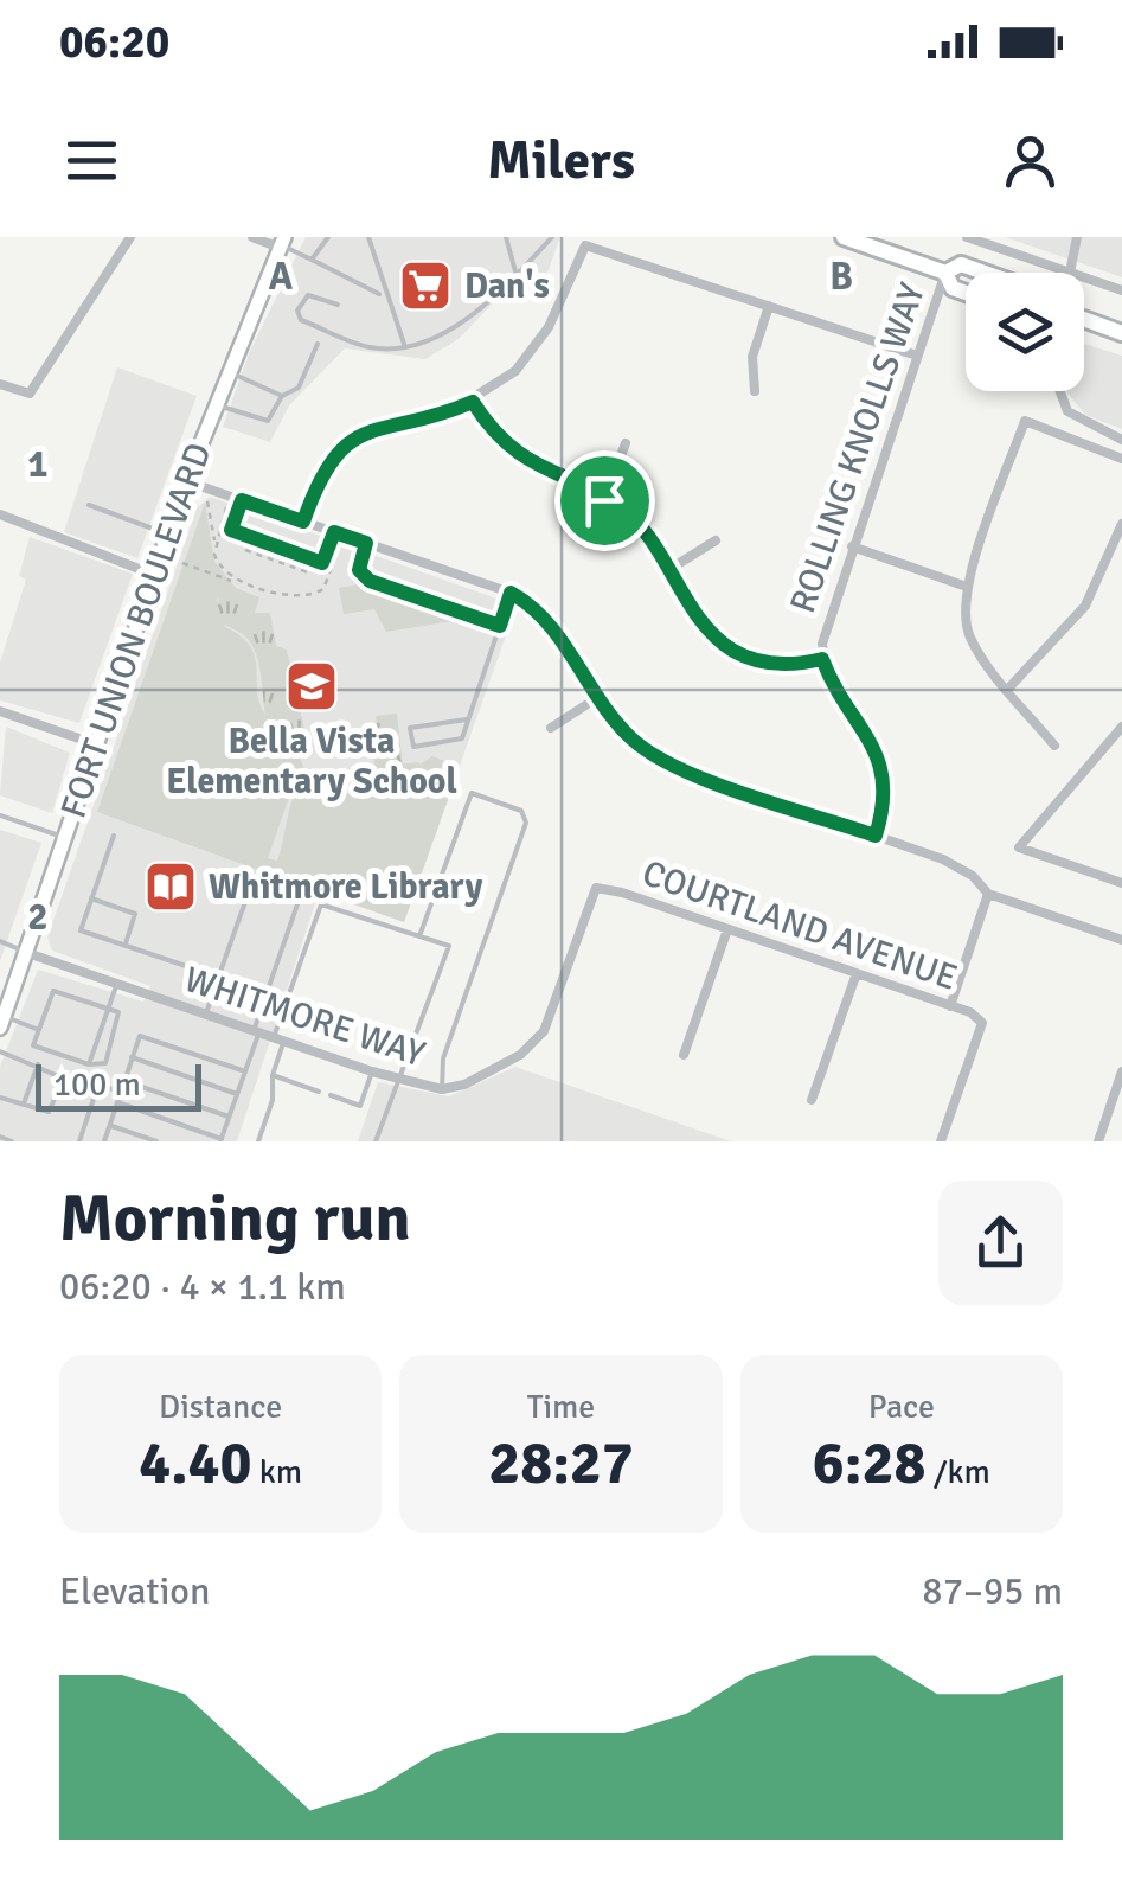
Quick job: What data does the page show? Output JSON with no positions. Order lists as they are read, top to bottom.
{
  "streets": {
    "main road": ["FORT UNION BOULEVARD"],
    "street": ["ROLLING KNOLLS WAY", "COURTLAND AVENUE", "WHITMORE WAY"]
  },
  "crossings": [
    ["FORT UNION BOULEVARD", "WHITMORE WAY"],
    ["COURTLAND AVENUE", "WHITMORE WAY"]
  ],
  "places": {
    "supermarket": ["Dan's"],
    "school or university": ["Bella Vista Elementary School"],
    "library": ["Whitmore Library"]
  },
  "scale_bar": "100 m",
  "page": {
    "status": "06:20",
    "header": "Milers",
    "scale": "100 m",
    "heading": ["Morning run", "06:20 · 4 × 1.1 km"],
    "stats": [
      ["Distance", "4.40 km"],
      ["Time", "28:27"],
      ["Pace", "6:28 /km"]
    ],
    "chart": ["Elevation", "87–95 m"]
  },
  "grid": {
    "columns": ["A", "B"],
    "rows": ["1", "2"]
  }
}
